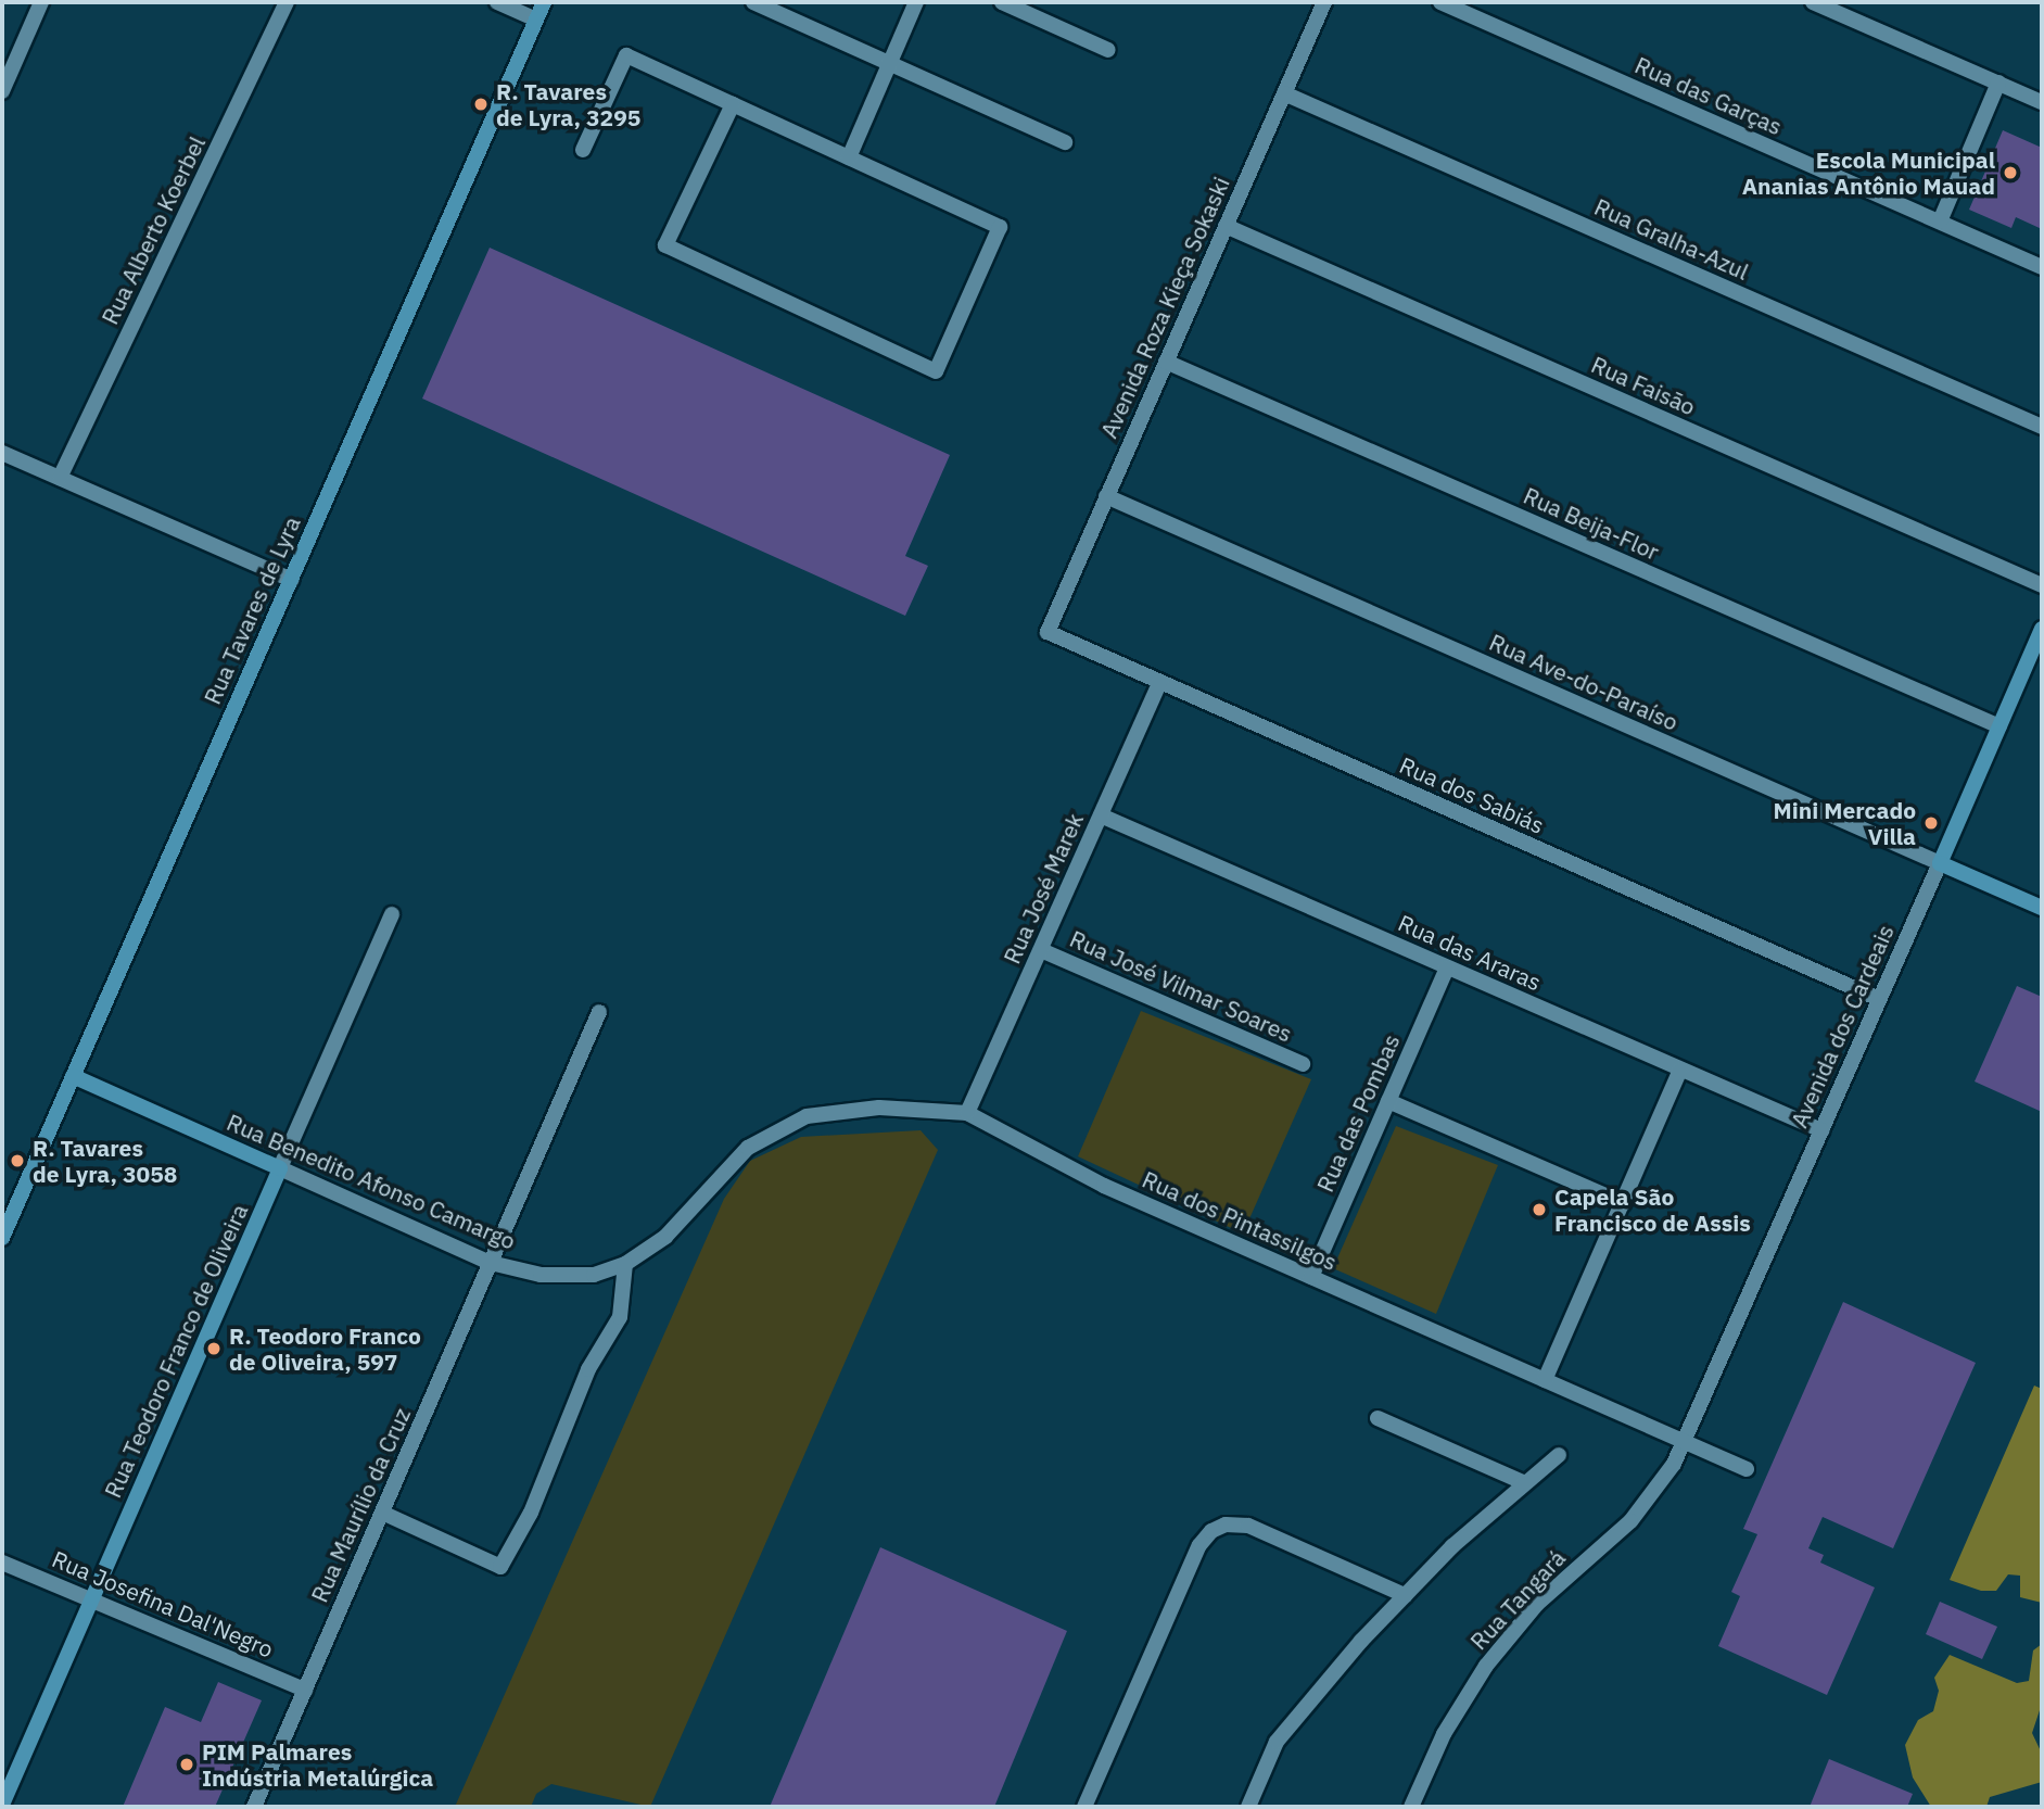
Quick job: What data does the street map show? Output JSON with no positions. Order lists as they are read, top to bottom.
{
  "streets": {
    "main road": [
      "Rua Tavares de Lyra",
      "Rua Ave-do-Paraíso",
      "Avenida dos Cardeais",
      "Rua Benedito Afonso Camargo",
      "Rua Teodoro Franco de Oliveira"
    ],
    "street": [
      "Rua das Garças",
      "Rua Alberto Koerbel",
      "Rua Gralha-Azul",
      "Avenida Roza Kieça Sokaski",
      "Rua Faisão",
      "Rua Beija-Flor",
      "Rua dos Sabiás",
      "Rua José Marek",
      "Rua das Araras",
      "Rua José Vilmar Soares",
      "Rua das Pombas",
      "Rua dos Pintassilgos",
      "Rua Maurílio da Cruz",
      "Rua Tangará",
      "Rua Josefina Dal'Negro"
    ]
  },
  "crossings": [
    ["Rua Gralha-Azul", "Avenida Roza Kieça Sokaski"],
    ["Avenida Roza Kieça Sokaski", "Rua Faisão"],
    ["Avenida Roza Kieça Sokaski", "Rua Beija-Flor"],
    ["Avenida Roza Kieça Sokaski", "Rua Ave-do-Paraíso"],
    ["Avenida Roza Kieça Sokaski", "Rua dos Sabiás"],
    ["Rua Beija-Flor", "Avenida dos Cardeais"],
    ["Rua Tavares de Lyra", "Rua Benedito Afonso Camargo"],
    ["Rua Ave-do-Paraíso", "Avenida dos Cardeais"],
    ["Rua dos Sabiás", "Rua José Marek"],
    ["Rua dos Sabiás", "Avenida dos Cardeais"],
    ["Rua José Marek", "Rua das Araras"],
    ["Rua José Marek", "Rua José Vilmar Soares"],
    ["Rua José Marek", "Rua dos Pintassilgos"],
    ["Rua das Araras", "Avenida dos Cardeais"],
    ["Rua das Araras", "Rua das Pombas"],
    ["Avenida dos Cardeais", "Rua dos Pintassilgos"],
    ["Avenida dos Cardeais", "Rua Tangará"],
    ["Rua das Pombas", "Rua dos Pintassilgos"],
    ["Rua Benedito Afonso Camargo", "Rua dos Pintassilgos"],
    ["Rua Benedito Afonso Camargo", "Rua Teodoro Franco de Oliveira"],
    ["Rua Benedito Afonso Camargo", "Rua Maurílio da Cruz"],
    ["Rua dos Pintassilgos", "Rua Tangará"],
    ["Rua Teodoro Franco de Oliveira", "Rua Josefina Dal'Negro"],
    ["Rua Maurílio da Cruz", "Rua Josefina Dal'Negro"]
  ],
  "places": [
    "R. Tavares de Lyra, 3295",
    "Escola Municipal Ananias Antônio Mauad",
    "Mini Mercado Villa",
    "R. Tavares de Lyra, 3058",
    "Capela São Francisco de Assis",
    "R. Teodoro Franco de Oliveira, 597",
    "PIM Palmares Indústria Metalúrgica"
  ]
}
